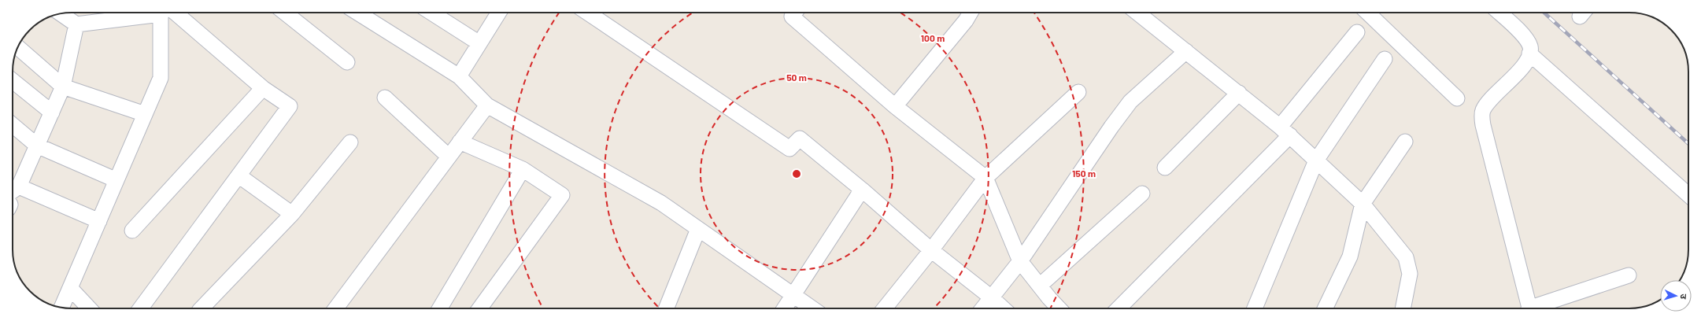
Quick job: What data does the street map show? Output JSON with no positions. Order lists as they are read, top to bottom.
{
  "north": "right",
  "rings": ["100 m", "50 m", "150 m"]
}
